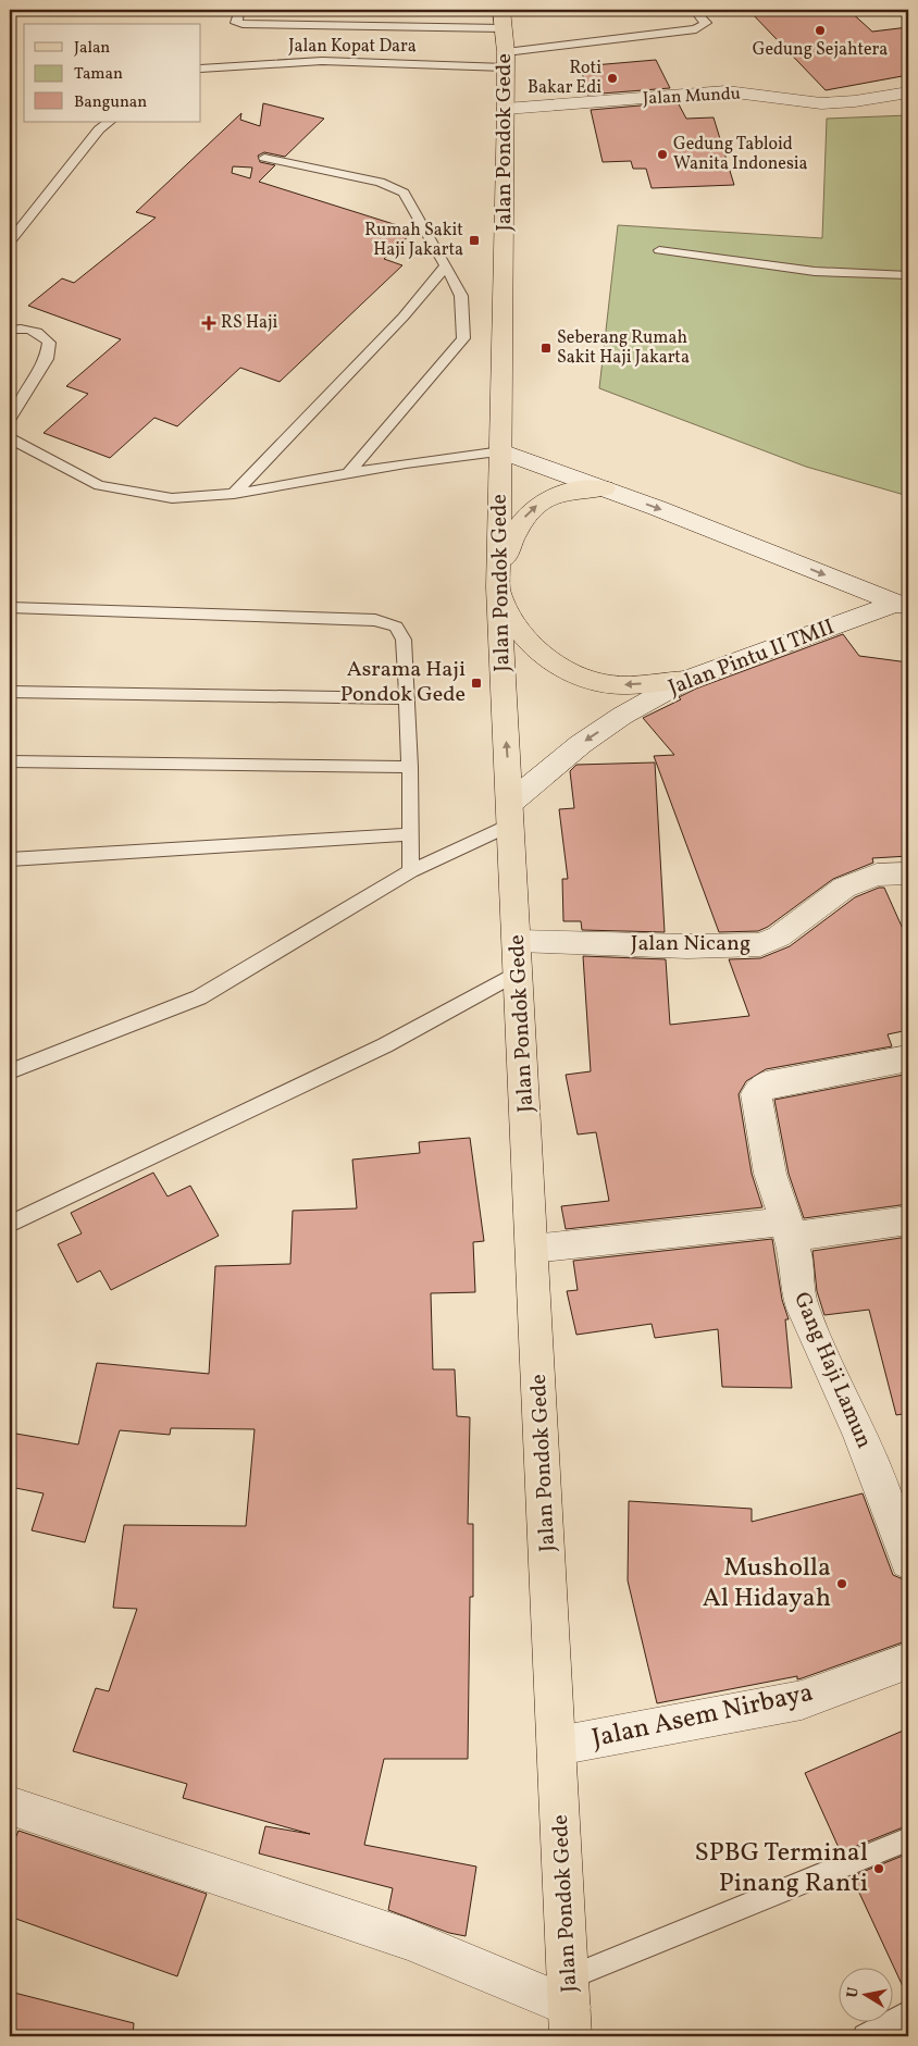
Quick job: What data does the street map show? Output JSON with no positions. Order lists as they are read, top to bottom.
{
  "streets": {
    "main road": ["Jalan Pondok Gede"],
    "street": [
      "Jalan Mundu",
      "Jalan Pintu II TMII",
      "Jalan Nicang",
      "Gang Haji Lamun",
      "Jalan Asem Nirbaya"
    ],
    "lane": ["Jalan Kopat Dara"]
  },
  "crossings": [
    ["Jalan Kopat Dara", "Jalan Pondok Gede"],
    ["Jalan Mundu", "Jalan Pondok Gede"],
    ["Jalan Pondok Gede", "Jalan Pintu II TMII"],
    ["Jalan Pondok Gede", "Jalan Nicang"],
    ["Jalan Pondok Gede", "Jalan Asem Nirbaya"]
  ],
  "places": {
    "other": [
      "Gedung Sejahtera",
      "Roti Bakar Edi",
      "Gedung Tabloid Wanita Indonesia",
      "Musholla Al Hidayah",
      "SPBG Terminal Pinang Ranti"
    ],
    "transit": ["Rumah Sakit Haji Jakarta", "Seberang Rumah Sakit Haji Jakarta", "Asrama Haji Pondok Gede"],
    "health": ["RS Haji"]
  },
  "legend": ["Jalan", "Taman", "Bangunan"],
  "north": "left"
}
